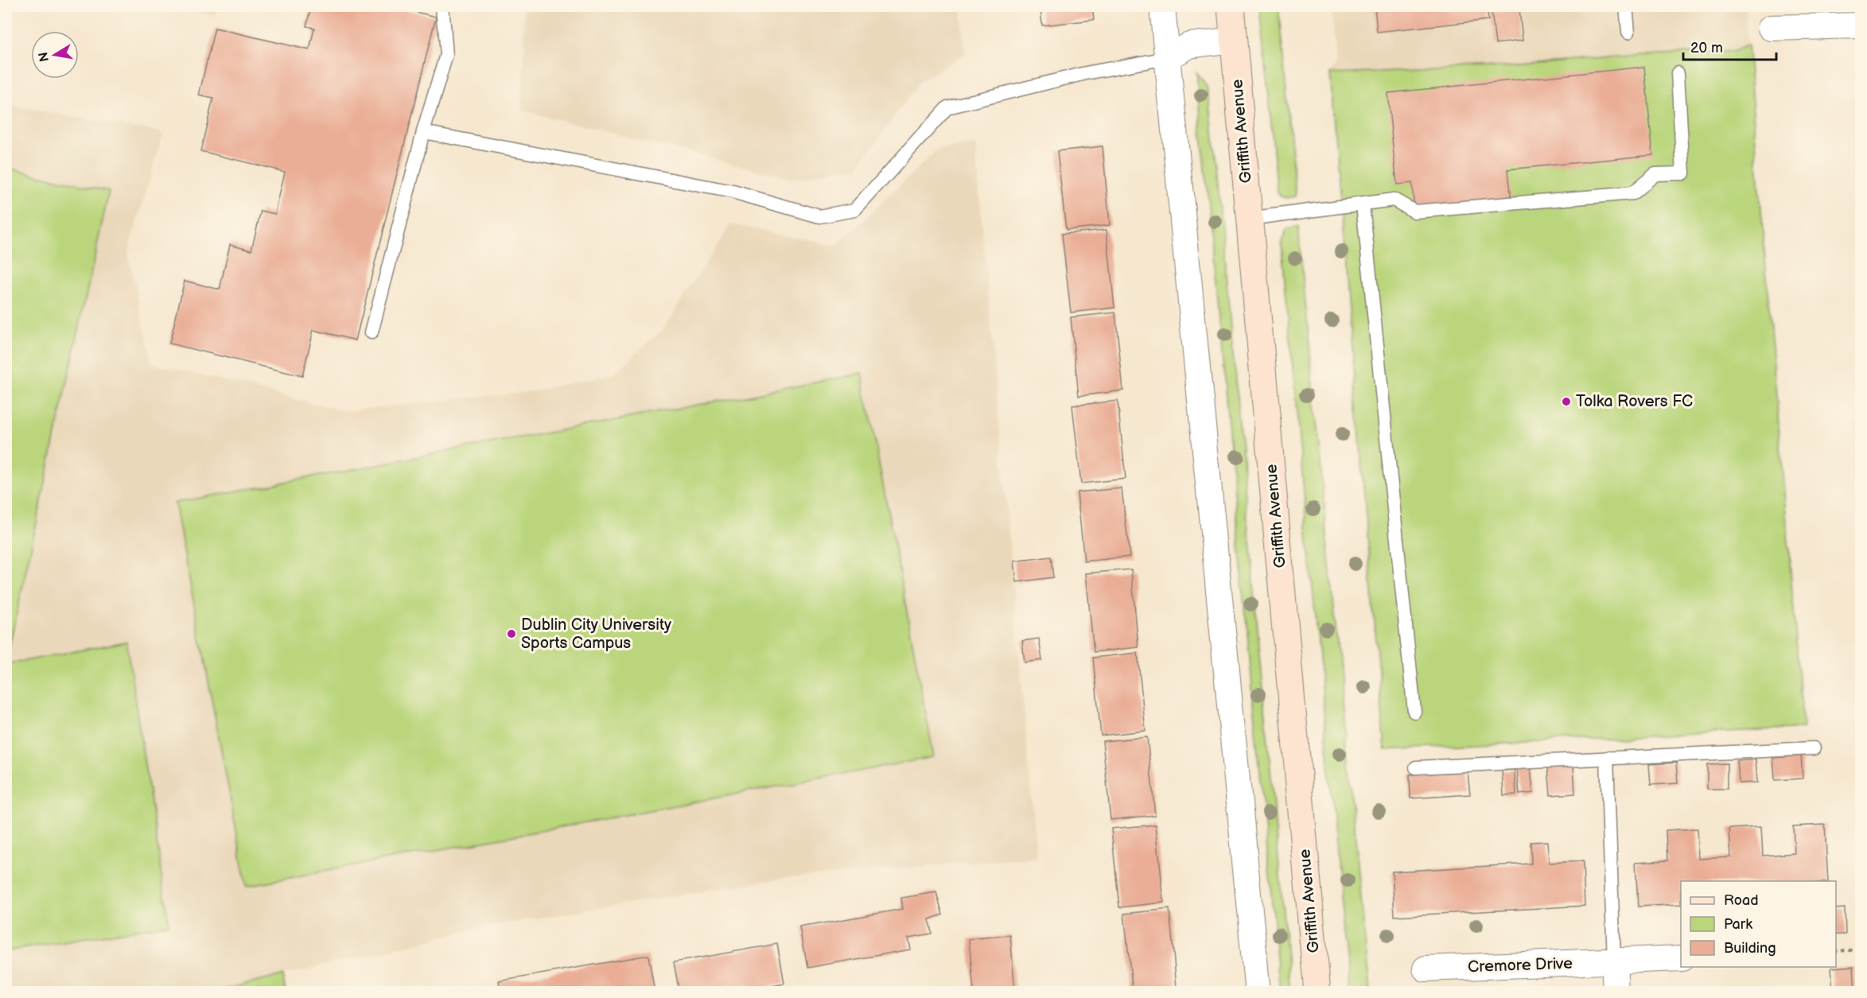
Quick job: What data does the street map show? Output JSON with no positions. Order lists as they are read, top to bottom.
{
  "streets": {
    "main road": ["Griffith Avenue"],
    "street": ["Cremore Drive"]
  },
  "places": ["Tolka Rovers FC", "Dublin City University Sports Campus"],
  "legend": ["Road", "Park", "Building"],
  "scale_bar": "20 m",
  "north": "left"
}
